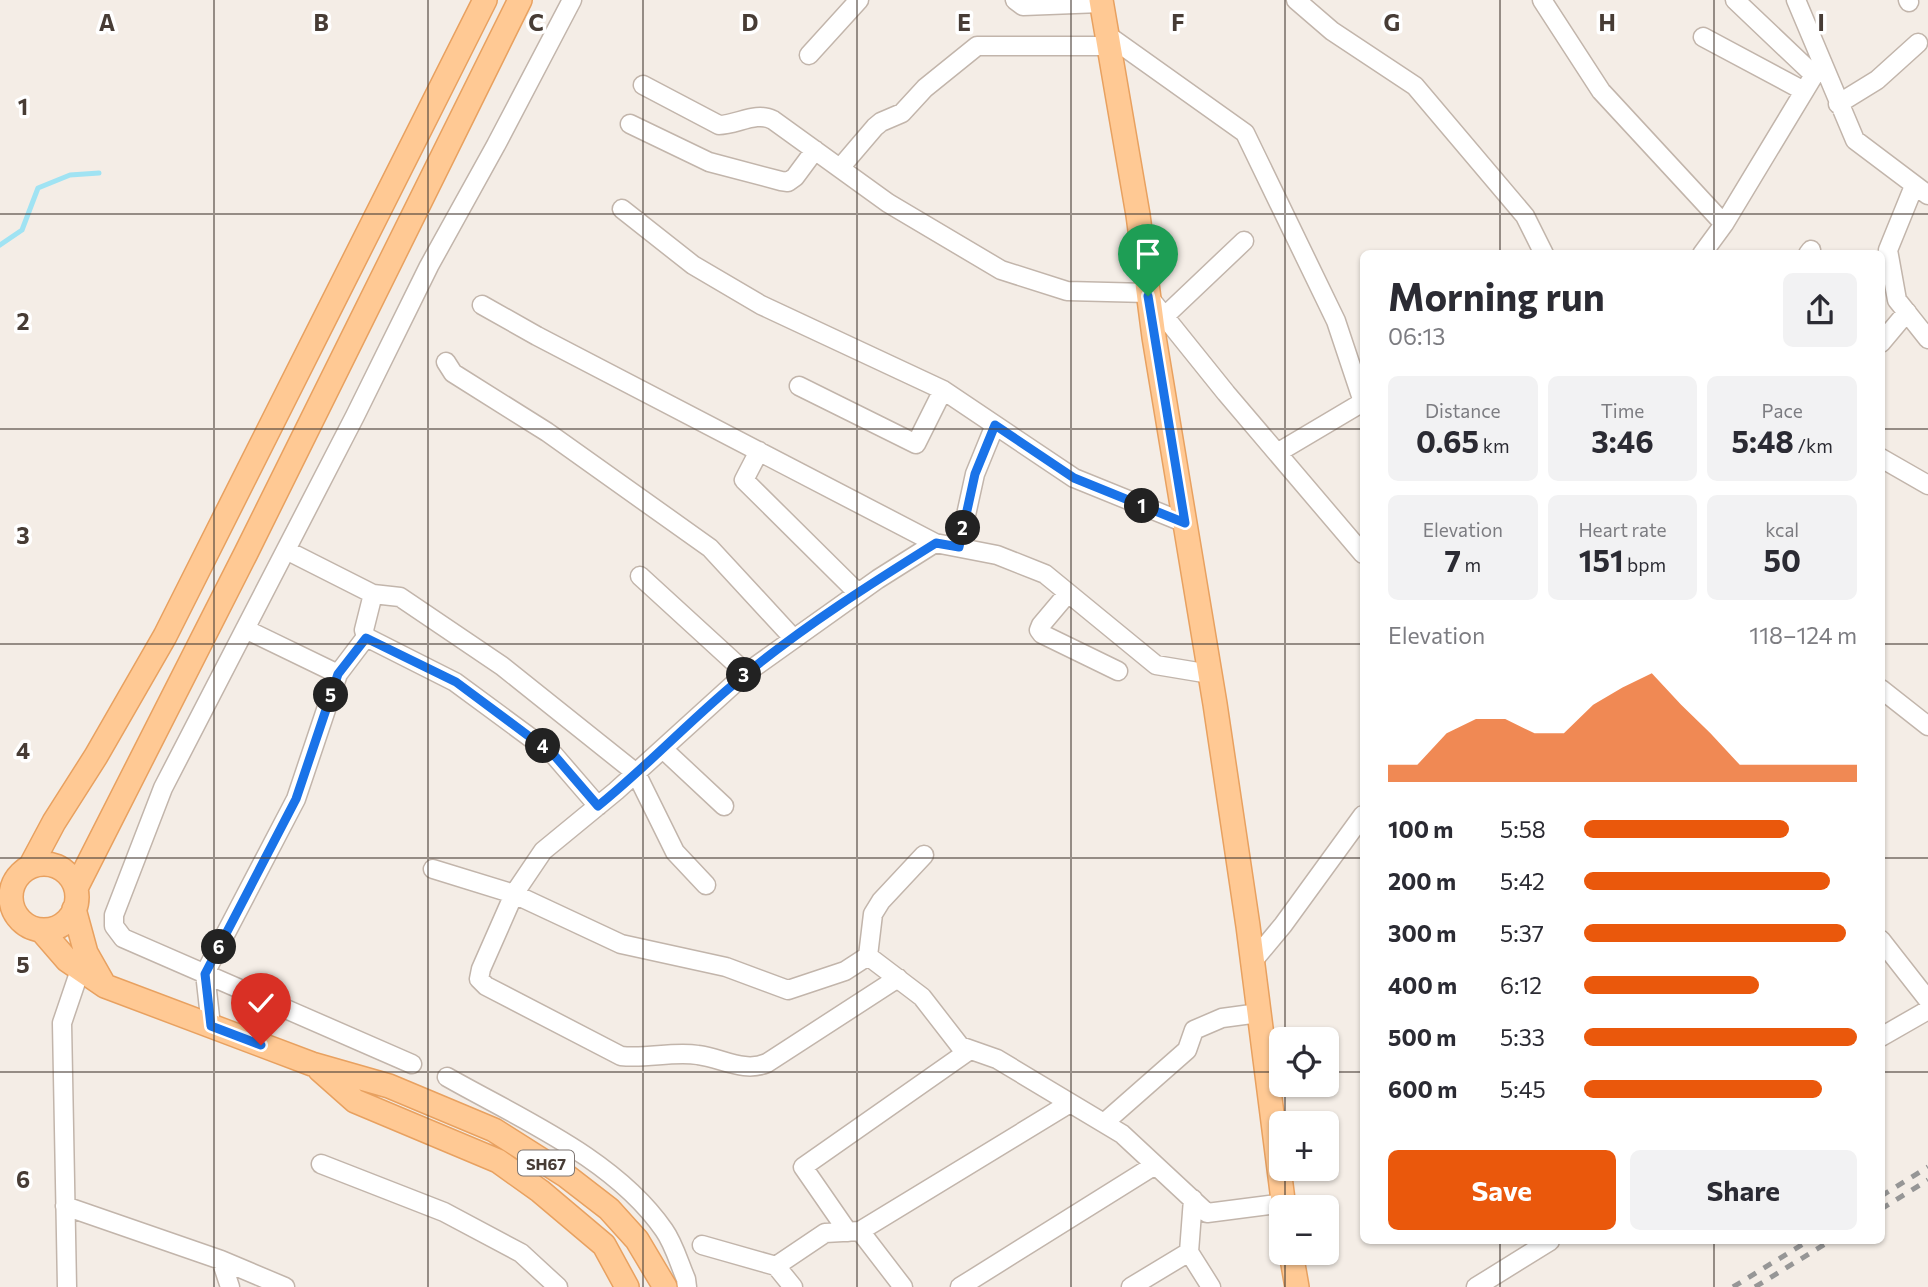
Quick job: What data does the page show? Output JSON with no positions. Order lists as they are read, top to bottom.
{
  "streets": {
    "main road": ["SH67"]
  },
  "page": {
    "heading": ["Morning run", "06:13"],
    "stats": [
      ["Distance", "0.65 km"],
      ["Time", "3:46"],
      ["Pace", "5:48 /km"],
      ["Elevation", "7 m"],
      ["Heart rate", "151 bpm"],
      ["kcal", "50"]
    ],
    "pins": [
      "1",
      "2",
      "3",
      "5",
      "4",
      "6"
    ],
    "chart": ["Elevation", "118–124 m"],
    "list": [
      {
        "name": "100 m",
        "note": "5:58"
      },
      {
        "name": "200 m",
        "note": "5:42"
      },
      {
        "name": "300 m",
        "note": "5:37"
      },
      {
        "name": "400 m",
        "note": "6:12"
      },
      {
        "name": "500 m",
        "note": "5:33"
      },
      {
        "name": "600 m",
        "note": "5:45"
      }
    ],
    "map_buttons": ["+", "−"],
    "buttons": ["Save", "Share"]
  },
  "grid": {
    "columns": [
      "A",
      "B",
      "C",
      "D",
      "E",
      "F",
      "G",
      "H",
      "I"
    ],
    "rows": [
      "1",
      "2",
      "3",
      "4",
      "5",
      "6"
    ]
  }
}
